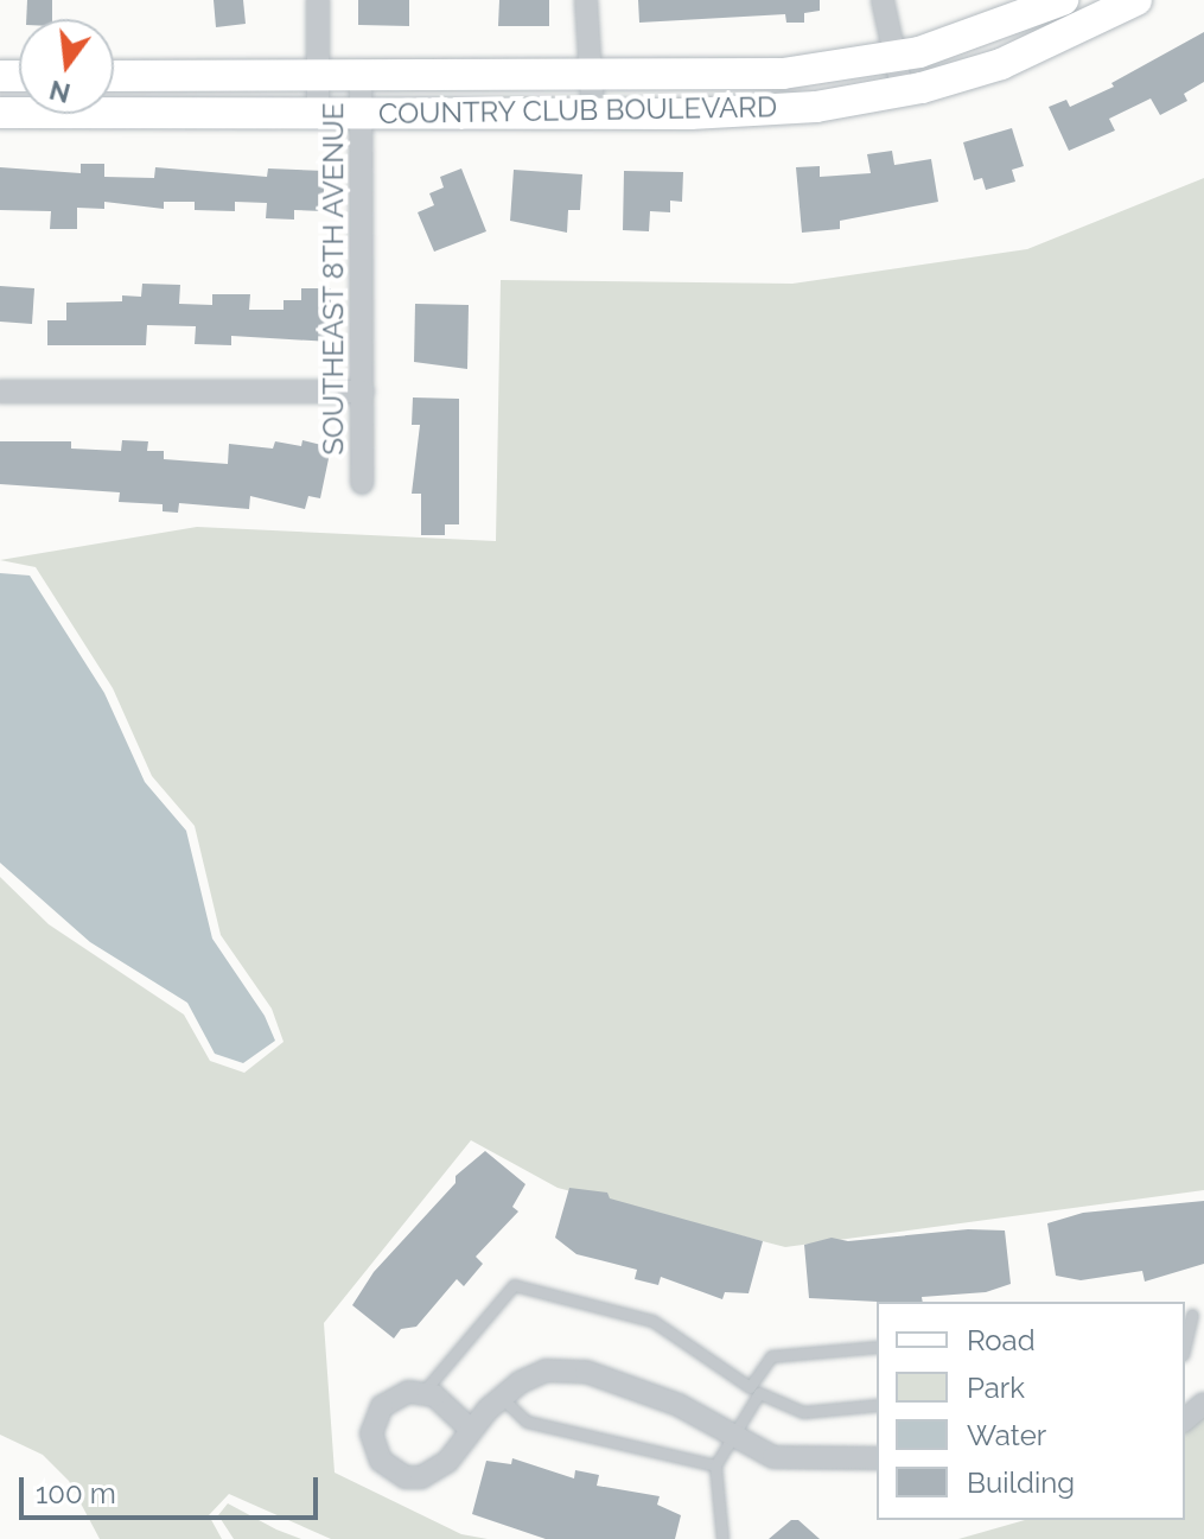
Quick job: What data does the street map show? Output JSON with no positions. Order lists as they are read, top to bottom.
{
  "streets": {
    "main road": ["COUNTRY CLUB BOULEVARD"],
    "street": ["SOUTHEAST 8TH AVENUE"]
  },
  "crossings": [
    ["COUNTRY CLUB BOULEVARD", "SOUTHEAST 8TH AVENUE"]
  ],
  "legend": [
    "Road",
    "Park",
    "Water",
    "Building"
  ],
  "scale_bar": "100 m",
  "north": "bottom"
}
